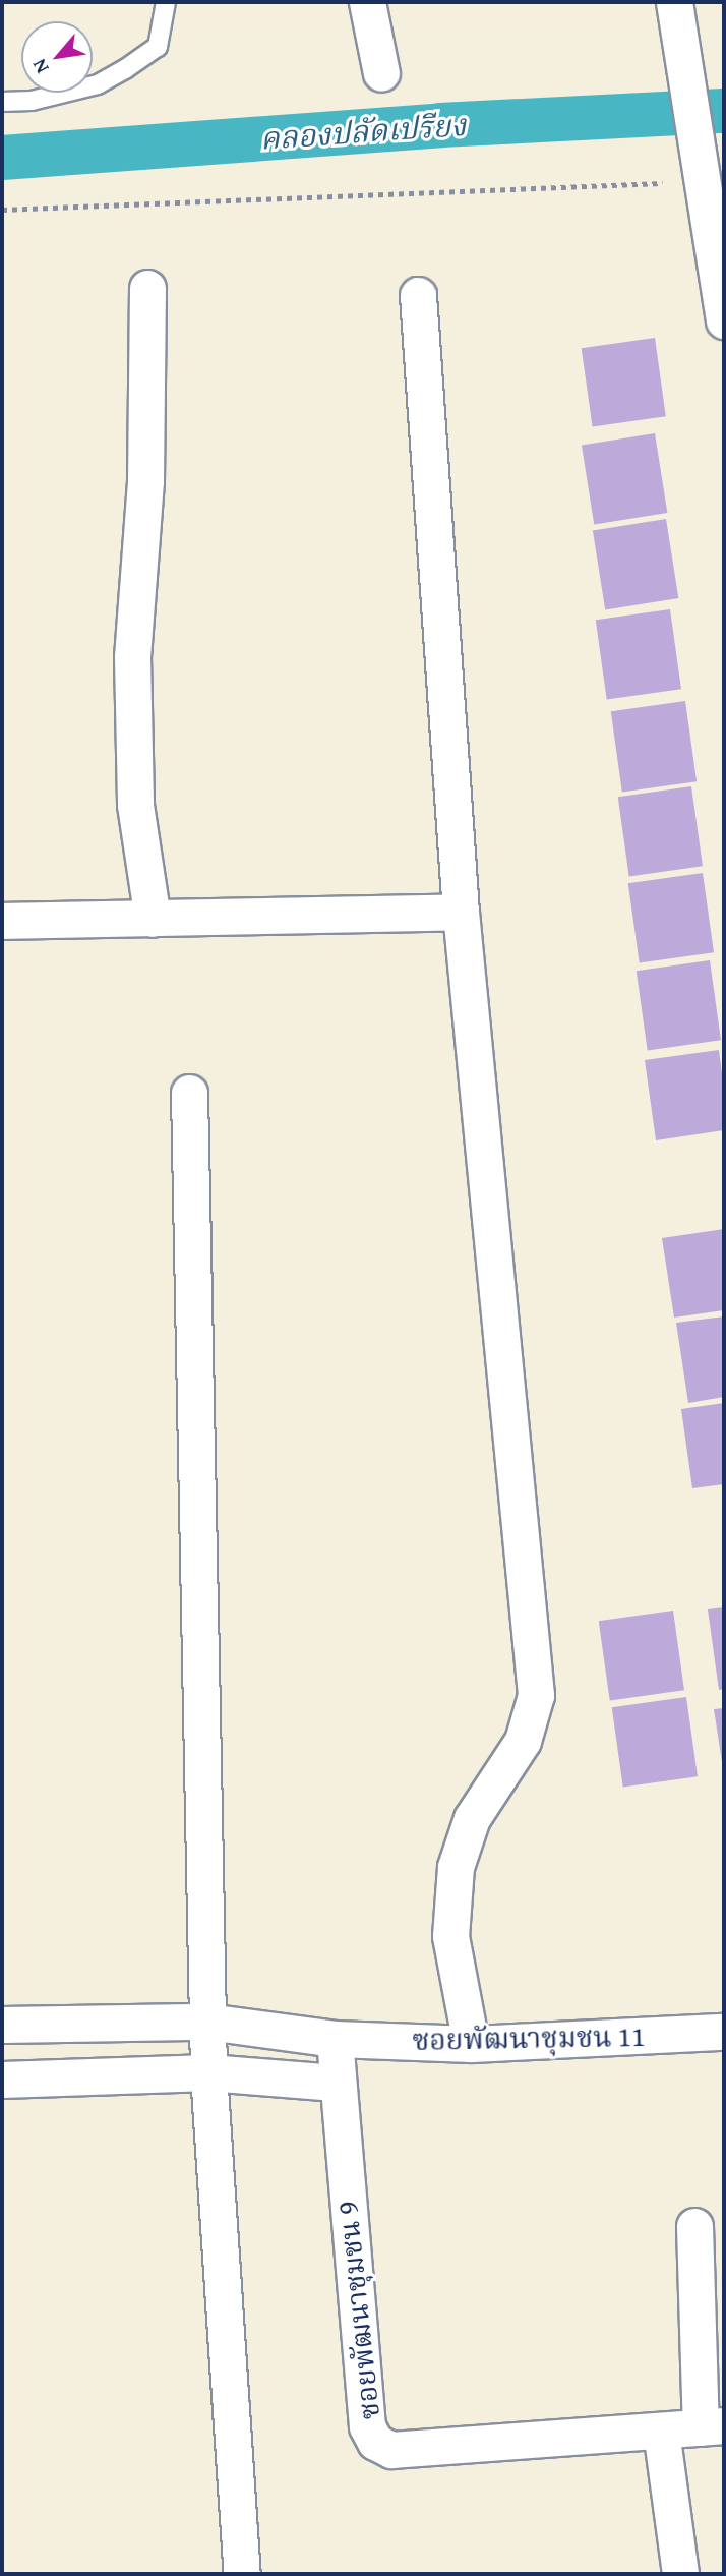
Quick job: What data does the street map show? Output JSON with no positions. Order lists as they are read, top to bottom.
{
  "streets": {
    "street": ["ซอยพัฒนาชุมชน 11", "ซอยพัฒนาชุมชน 9"]
  },
  "crossings": [
    ["ซอยพัฒนาชุมชน 11", "ซอยพัฒนาชุมชน 9"]
  ],
  "water": ["คลองปลัดเปรียง"],
  "north": "bottom left"
}
